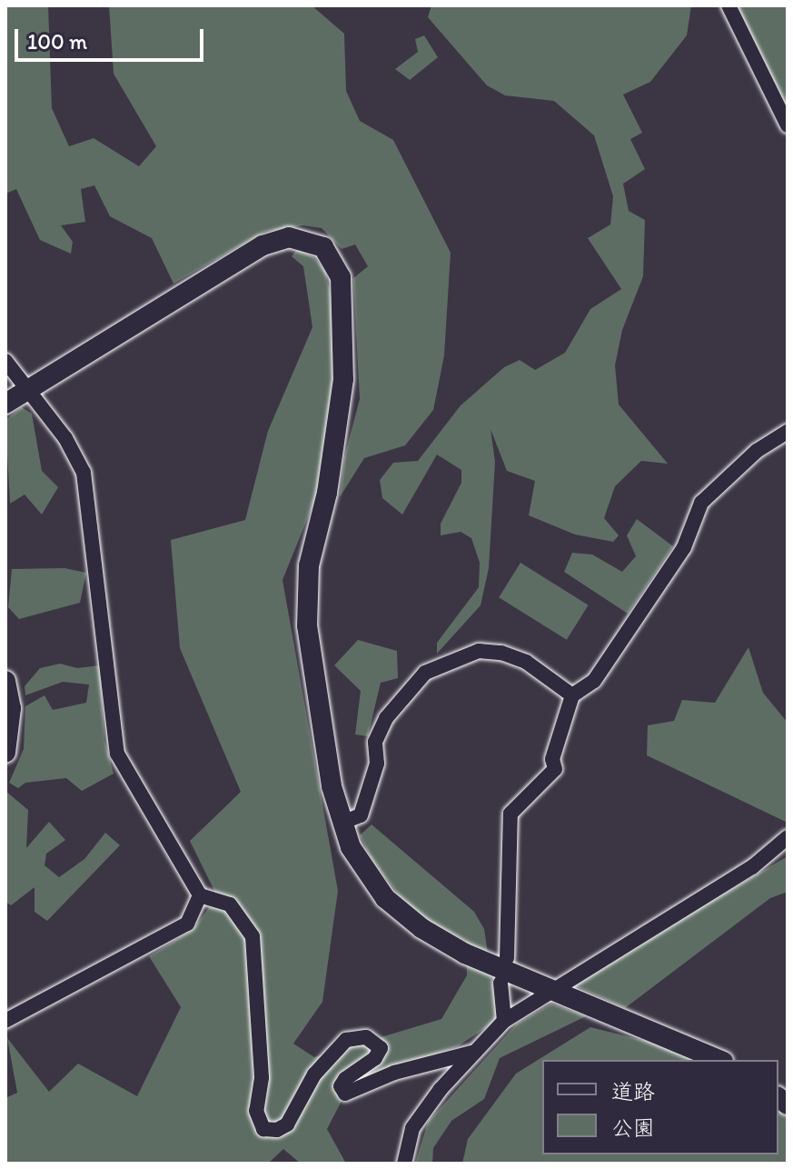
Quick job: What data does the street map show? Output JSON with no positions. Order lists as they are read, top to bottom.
{
  "legend": ["道路", "公園"],
  "scale_bar": "100 m"
}
